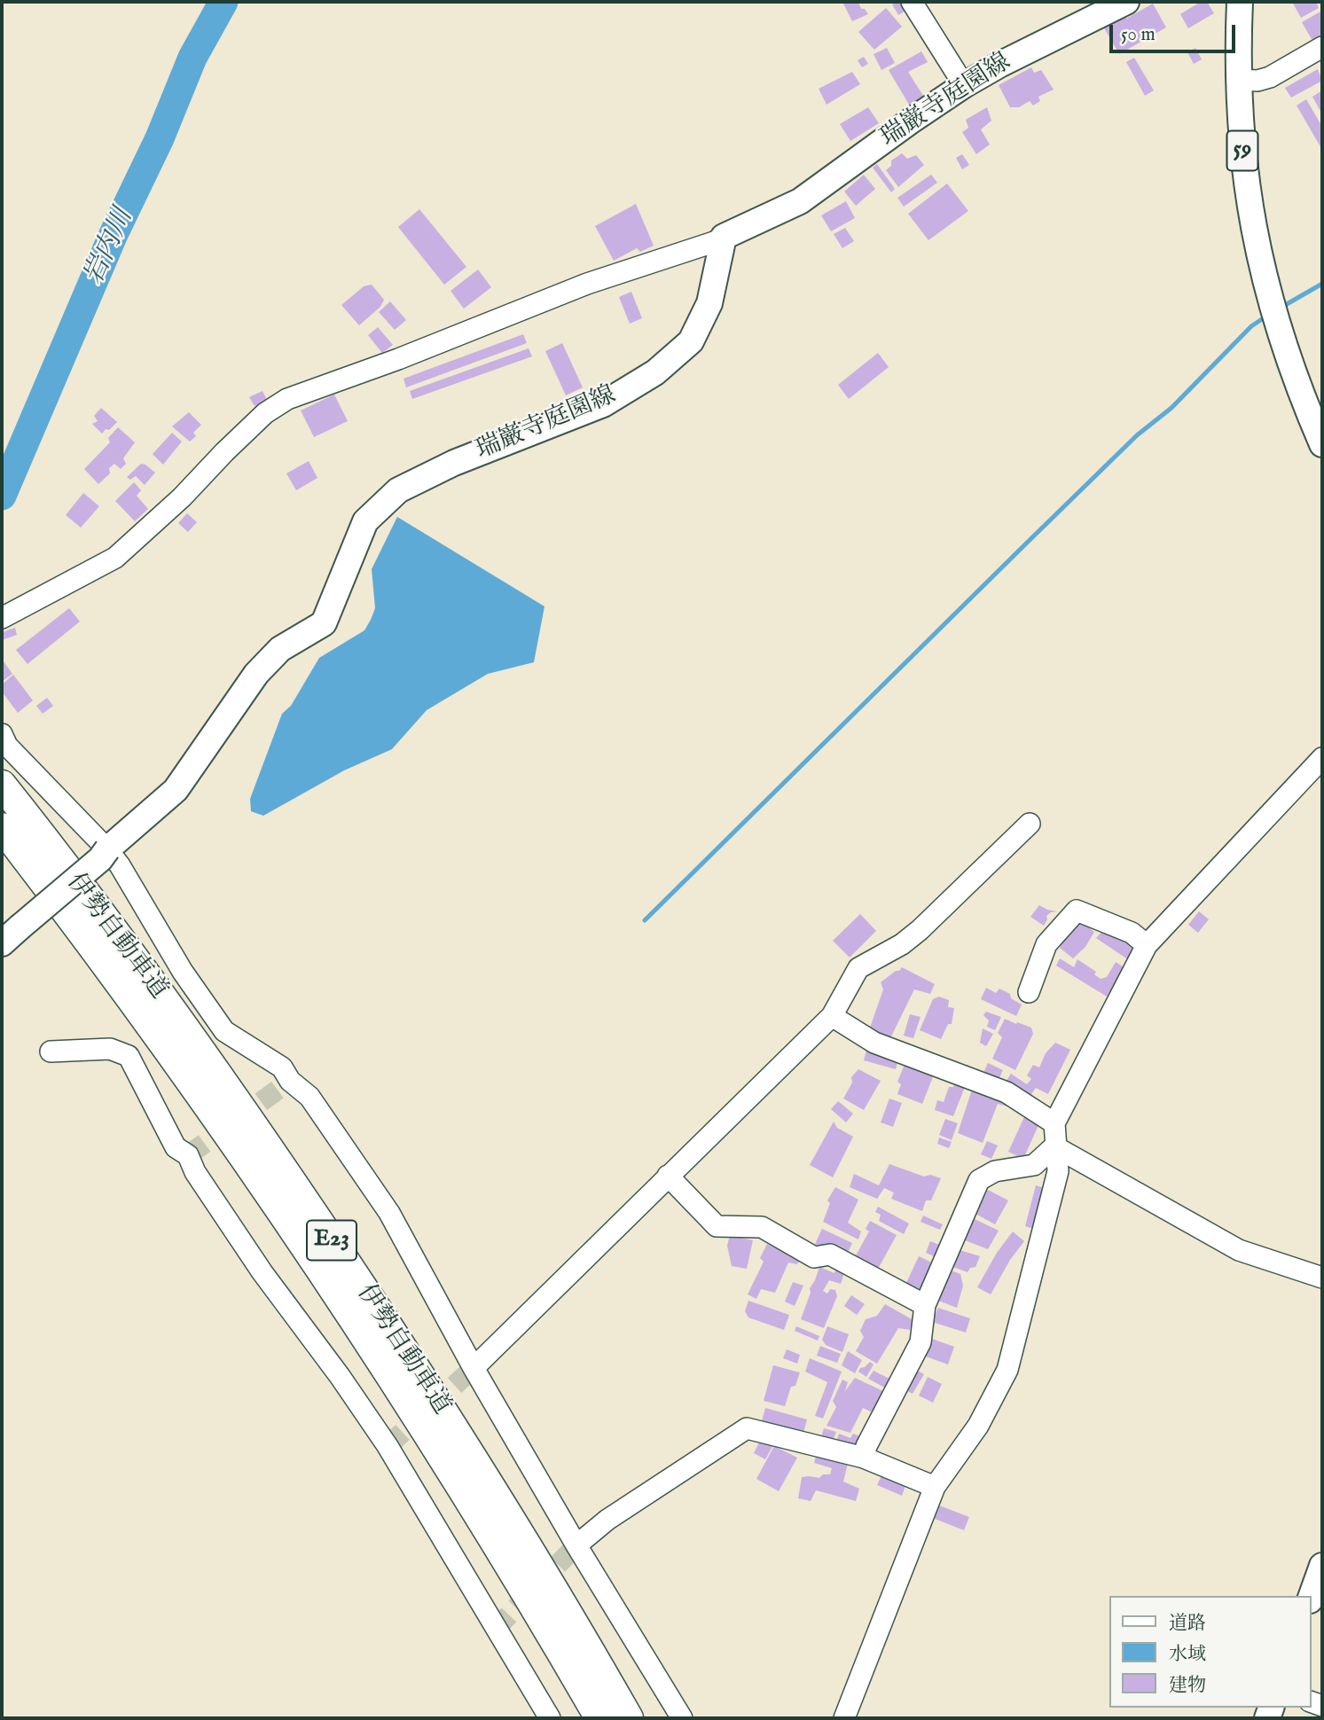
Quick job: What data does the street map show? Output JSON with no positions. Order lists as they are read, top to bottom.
{
  "streets": {
    "highway": ["伊勢自動車道", "E23"],
    "main road": ["瑞巌寺庭園線", "59"]
  },
  "water": ["岩内川"],
  "legend": ["道路", "水域", "建物"],
  "scale_bar": "50 m"
}
